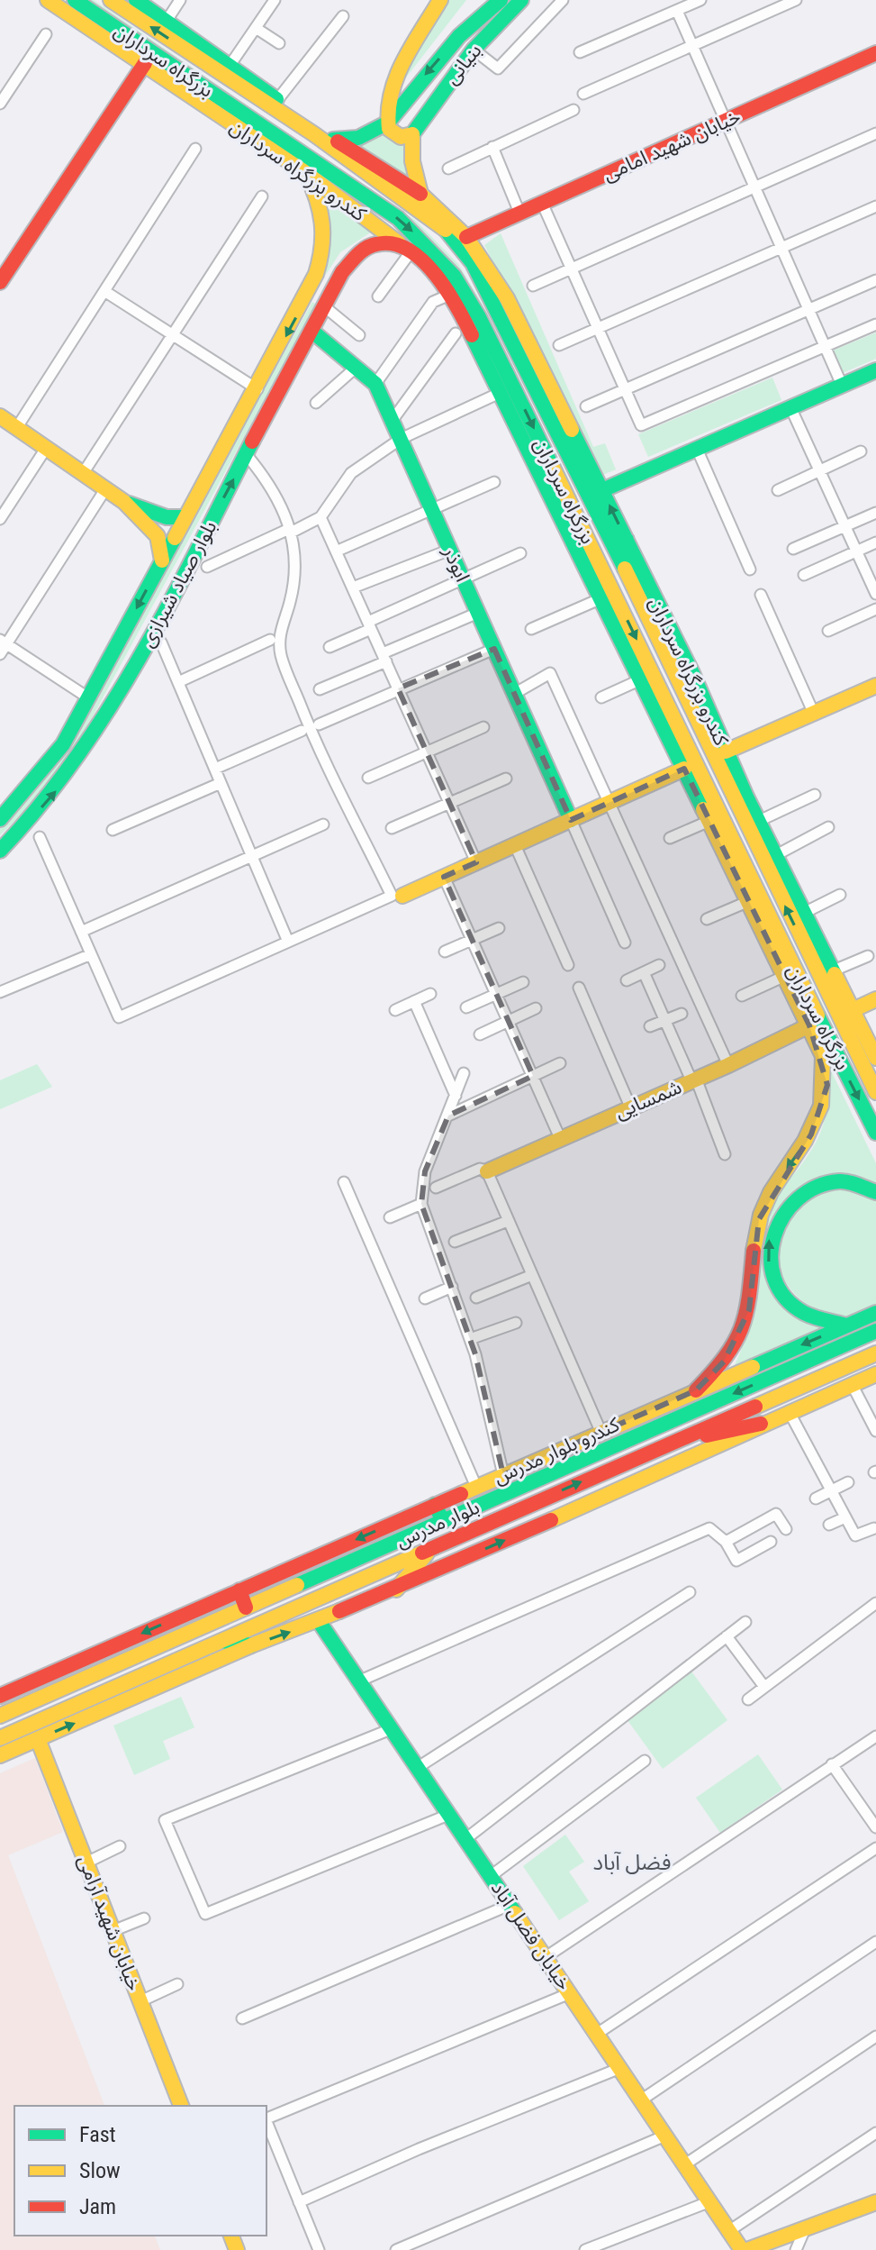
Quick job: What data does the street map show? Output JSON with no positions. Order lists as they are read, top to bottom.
{
  "streets": {
    "main road": [
      "بزرگراه سرداران",
      "بنیانی",
      "خیابان شهید امامی",
      "کندرو بزرگراه سرداران",
      "ابوذر",
      "بلوار صیاد شیرازی",
      "شمسایی",
      "کندرو بلوار مدرس",
      "بلوار مدرس",
      "خیابان شهید آرامی",
      "خیابان فضل آباد"
    ]
  },
  "crossings": [
    ["بزرگراه سرداران", "کندرو بزرگراه سرداران"],
    ["خیابان شهید امامی", "کندرو بزرگراه سرداران"],
    ["کندرو بزرگراه سرداران", "بلوار صیاد شیرازی"],
    ["ابوذر", "بلوار صیاد شیرازی"]
  ],
  "districts": ["فضل آباد"],
  "legend": ["Fast", "Slow", "Jam"]
}
